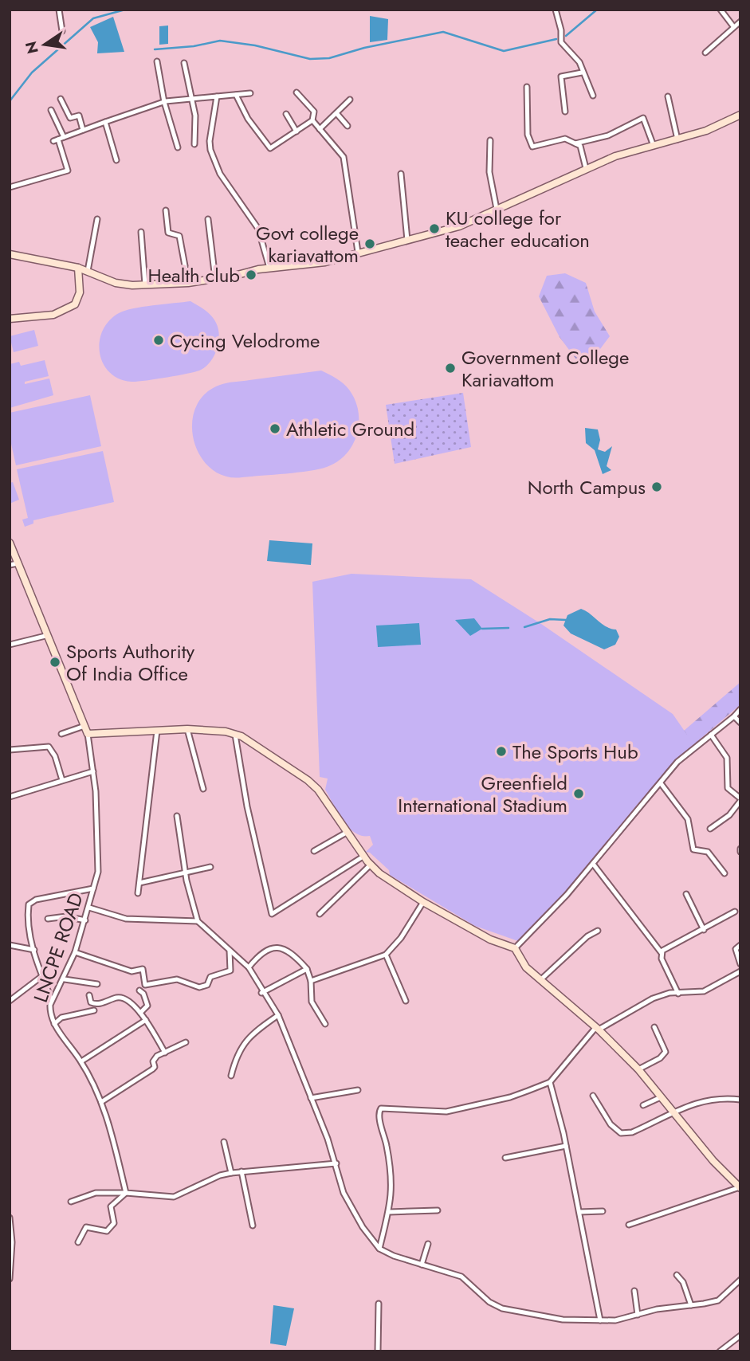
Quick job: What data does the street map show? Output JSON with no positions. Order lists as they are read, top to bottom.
{
  "streets": {
    "street": ["LNCPE ROAD"]
  },
  "places": [
    "KU college for teacher education",
    "Govt college kariavattom",
    "Health club",
    "Cycing Velodrome",
    "Government College Kariavattom",
    "Athletic Ground",
    "North Campus",
    "Sports Authority Of India Office",
    "The Sports Hub",
    "Greenfield International Stadium"
  ],
  "north": "left"
}
